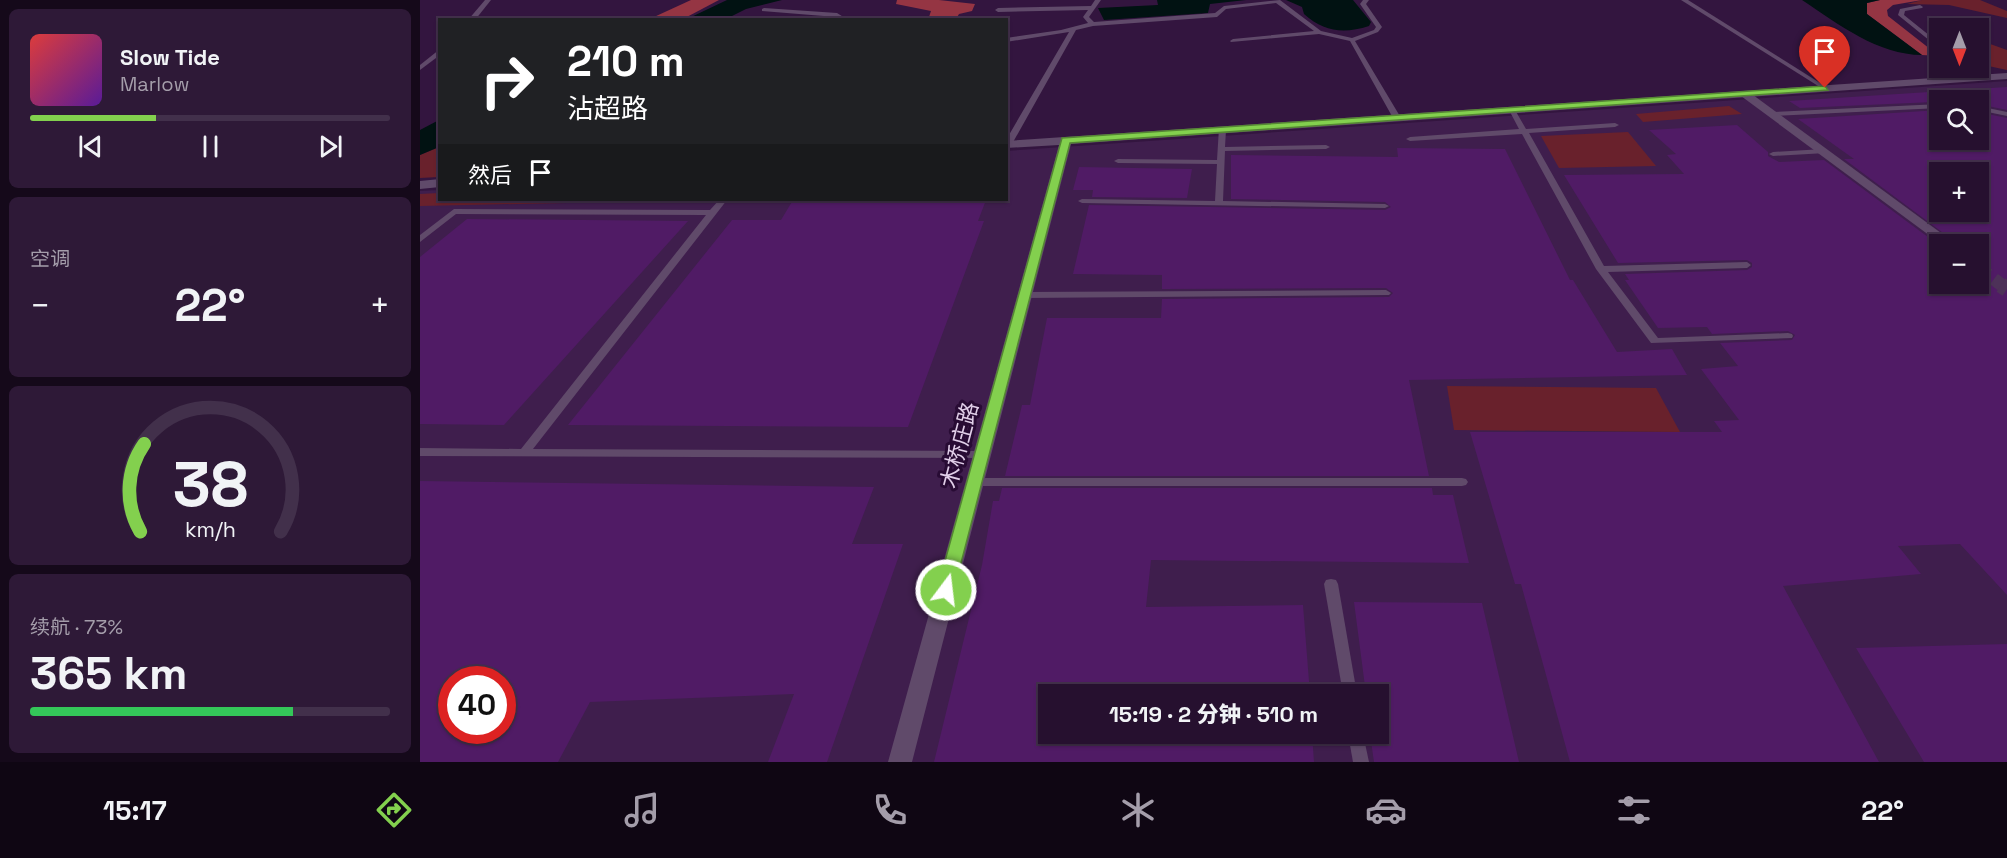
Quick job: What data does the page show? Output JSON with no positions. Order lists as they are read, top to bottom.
{
  "streets": {
    "street": ["木桥庄路"]
  },
  "north": "bottom",
  "page": {
    "map_buttons": ["+", "−"],
    "turn": ["210 m", "沾超路"],
    "song": ["Slow Tide", "Marlow"],
    "then": "然后",
    "tile": [
      "空调",
      ["续航 · 73%", "365 km"]
    ],
    "heat": ["−", "22°", "+"],
    "limit": "40",
    "trip": "15:19 · 2 分钟 · 510 m",
    "tabs": ["15:17", "22°"],
    "gauge": ["38", "km/h"]
  }
}
